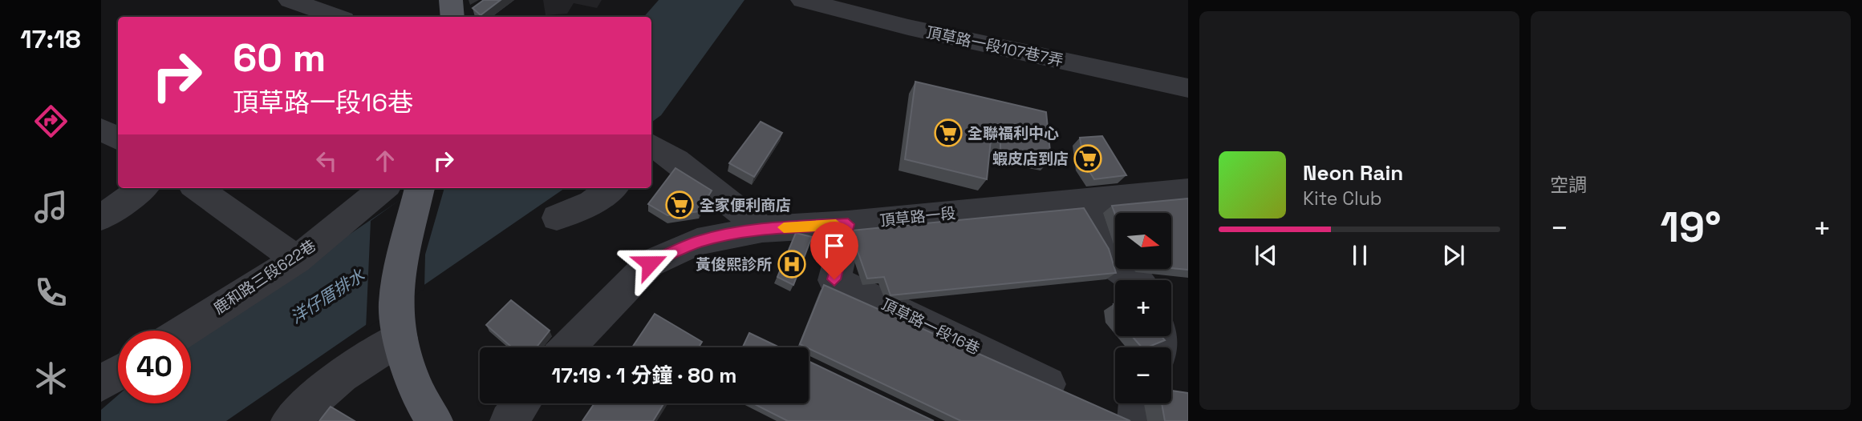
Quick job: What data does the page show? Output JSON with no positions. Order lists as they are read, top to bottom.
{
  "streets": {
    "street": [
      "頂草路一段107巷7弄",
      "頂草路一段",
      "鹿和路三段622巷",
      "頂草路一段16巷"
    ]
  },
  "crossings": [
    ["頂草路一段", "頂草路一段16巷"]
  ],
  "water": ["洋仔厝排水"],
  "places": {
    "supermarket": ["全聯福利中心", "蝦皮店到店", "全家便利商店"],
    "hospital": ["黃俊熙診所"]
  },
  "north": "right",
  "page": {
    "tabs": "17:18",
    "tile": "空調",
    "turn": ["60 m", "頂草路一段16巷"],
    "song": ["Neon Rain", "Kite Club"],
    "heat": ["−", "19°", "+"],
    "map_buttons": ["+", "−"],
    "limit": "40",
    "trip": "17:19 · 1 分鐘 · 80 m"
  }
}
